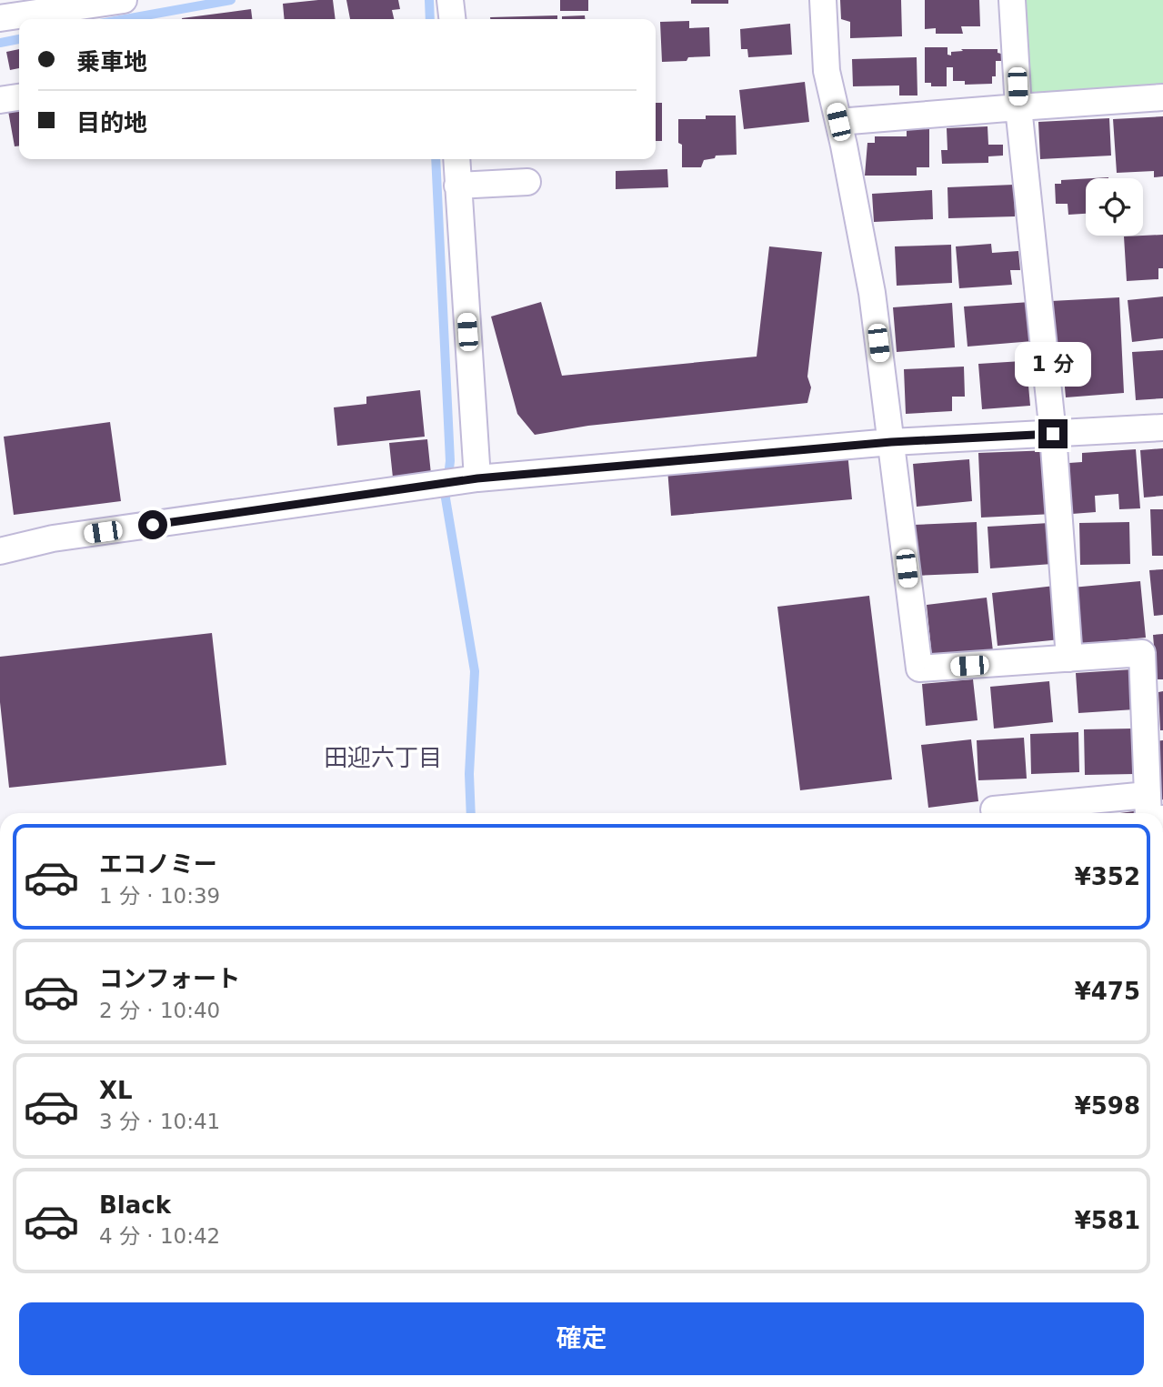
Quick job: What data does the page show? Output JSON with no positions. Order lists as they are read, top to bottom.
{
  "districts": ["田迎六丁目"],
  "page": {
    "banner": ["乗車地", "目的地"],
    "bubble": "1 分",
    "list": [
      {
        "name": "エコノミー",
        "note": "1 分 · 10:39",
        "value": "¥352"
      },
      {
        "name": "コンフォート",
        "note": "2 分 · 10:40",
        "value": "¥475"
      },
      {
        "name": "XL",
        "note": "3 分 · 10:41",
        "value": "¥598"
      },
      {
        "name": "Black",
        "note": "4 分 · 10:42",
        "value": "¥581"
      }
    ],
    "buttons": "確定"
  }
}
